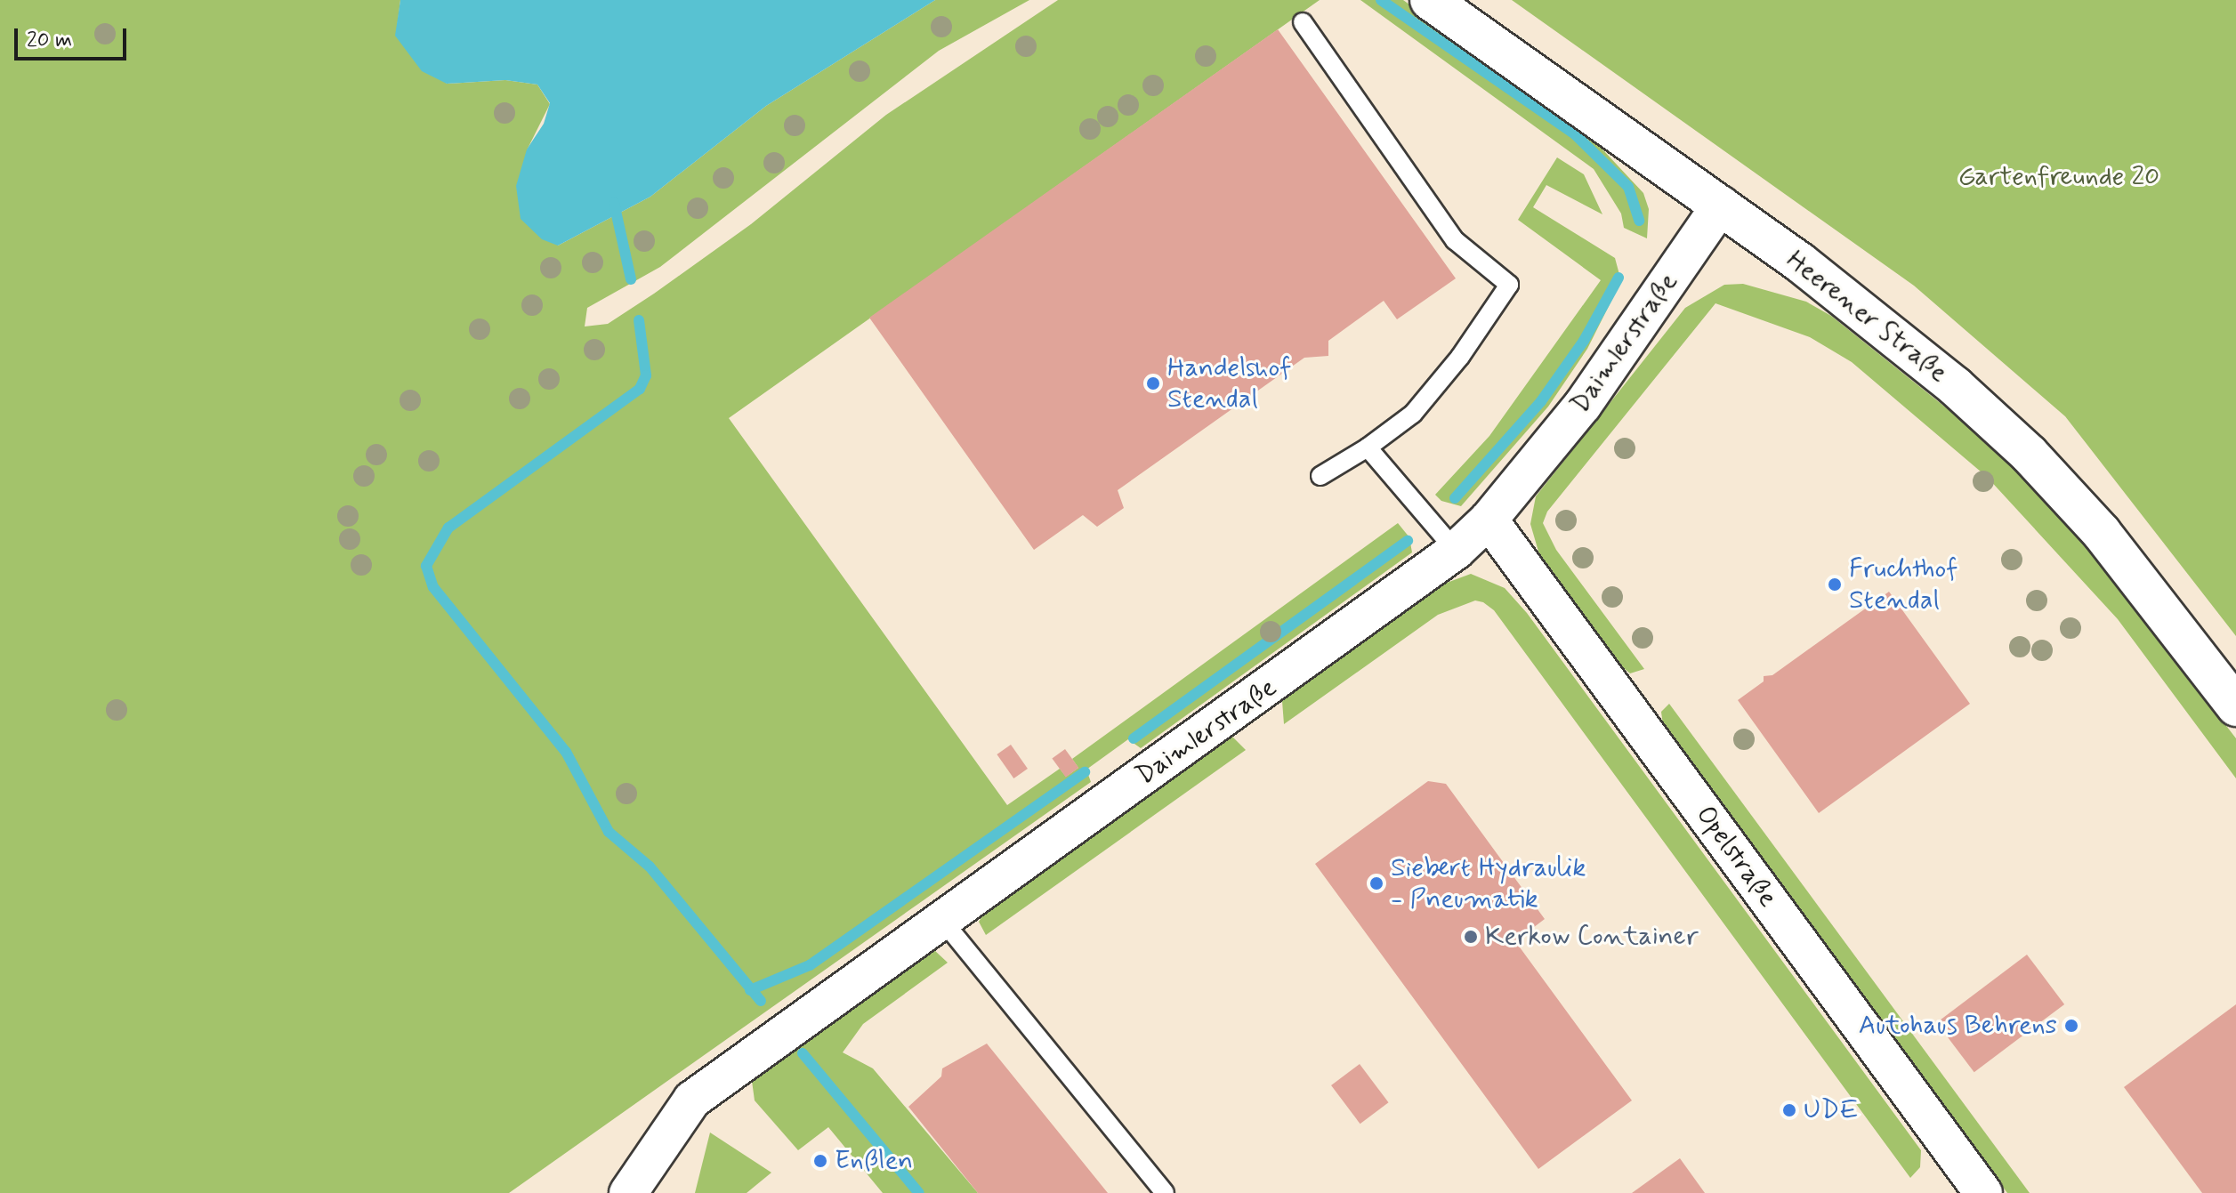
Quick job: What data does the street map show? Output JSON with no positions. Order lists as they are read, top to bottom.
{
  "streets": {
    "main road": ["Heerener Straße"],
    "street": ["Daimlerstraße", "Opelstraße"]
  },
  "crossings": [
    ["Heerener Straße", "Daimlerstraße"],
    ["Daimlerstraße", "Opelstraße"]
  ],
  "parks": ["Gartenfreunde 20"],
  "places": [
    "Handelshof Stendal",
    "Fruchthof Stendal",
    "Siebert Hydraulik - Pneumatik",
    "Kerkow Container",
    "Autohaus Behrens",
    "UDE",
    "Enßlen"
  ],
  "scale_bar": "20 m"
}
